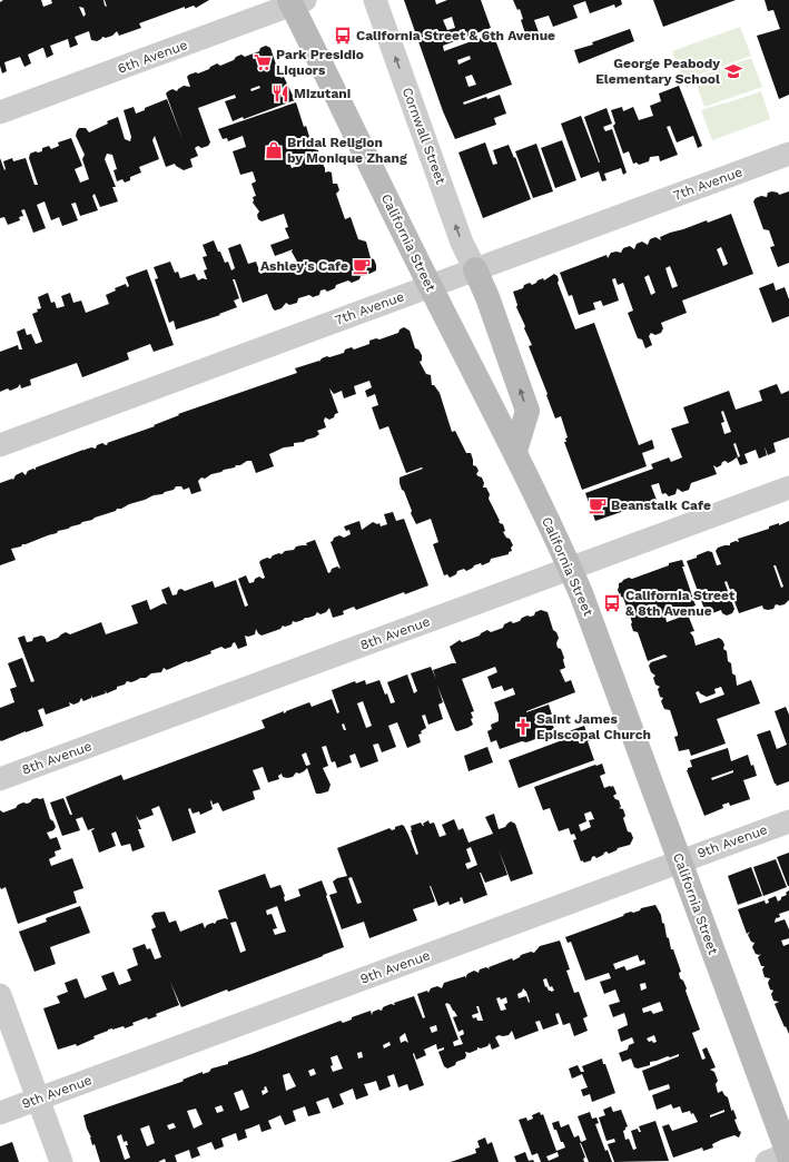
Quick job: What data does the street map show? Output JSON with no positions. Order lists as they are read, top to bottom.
{
  "streets": {
    "main road": ["California Street"],
    "street": [
      "6th Avenue",
      "Cornwall Street",
      "7th Avenue",
      "8th Avenue",
      "9th Avenue"
    ]
  },
  "crossings": [
    ["6th Avenue", "California Street"],
    ["Cornwall Street", "7th Avenue"],
    ["7th Avenue", "California Street"],
    ["California Street", "8th Avenue"],
    ["California Street", "9th Avenue"]
  ],
  "one_way": ["Cornwall Street"],
  "places": {
    "bus stop": ["California Street & 6th Avenue", "California Street & 8th Avenue"],
    "supermarket": ["Park Presidio Liquors"],
    "school or university": ["George Peabody Elementary School"],
    "restaurant": ["Mizutani"],
    "shop": ["Bridal Religion by Monique Zhang"],
    "cafe": ["Ashley's Cafe", "Beanstalk Cafe"],
    "church": ["Saint James Episcopal Church"]
  }
}
